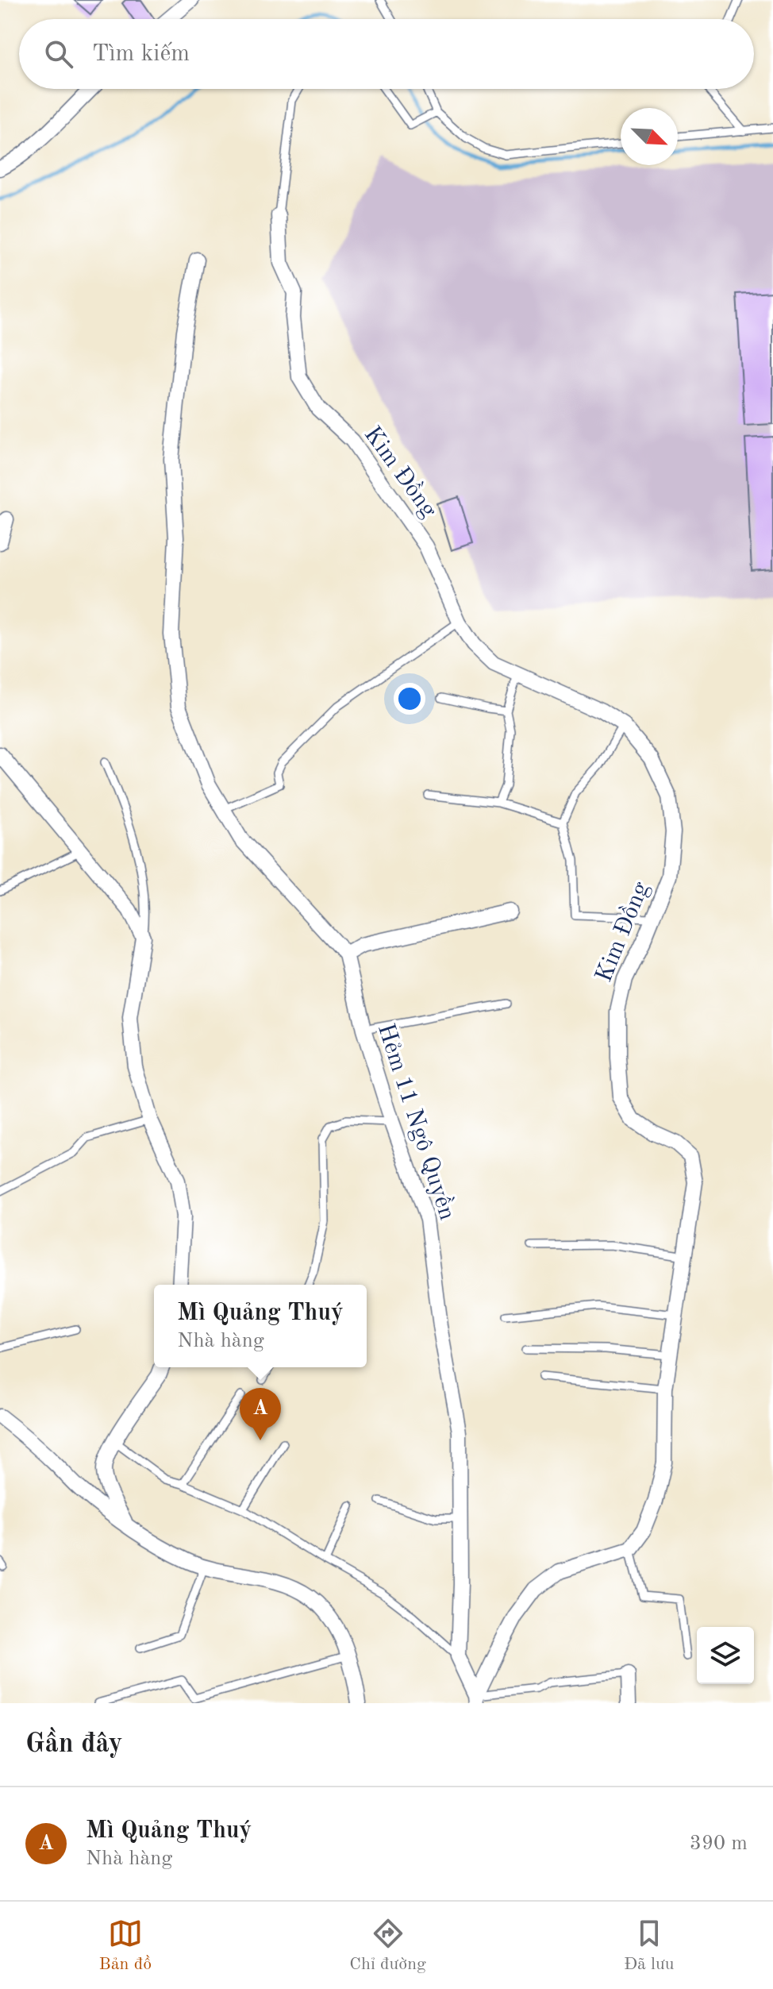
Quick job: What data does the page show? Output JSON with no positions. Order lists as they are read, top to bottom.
{
  "streets": {
    "street": ["Kim Đồng", "Hẻm 11 Ngô Quyền"]
  },
  "north": "bottom right",
  "page": {
    "search": "Tìm kiếm",
    "popup": ["Mì Quảng Thuý", "Nhà hàng"],
    "pins": "A",
    "heading": "Gần đây",
    "list": [
      {
        "mark": "A",
        "name": "Mì Quảng Thuý",
        "note": "Nhà hàng",
        "value": "390 m"
      }
    ],
    "nav": ["Bản đồ", "Chỉ đường", "Đã lưu"]
  }
}
